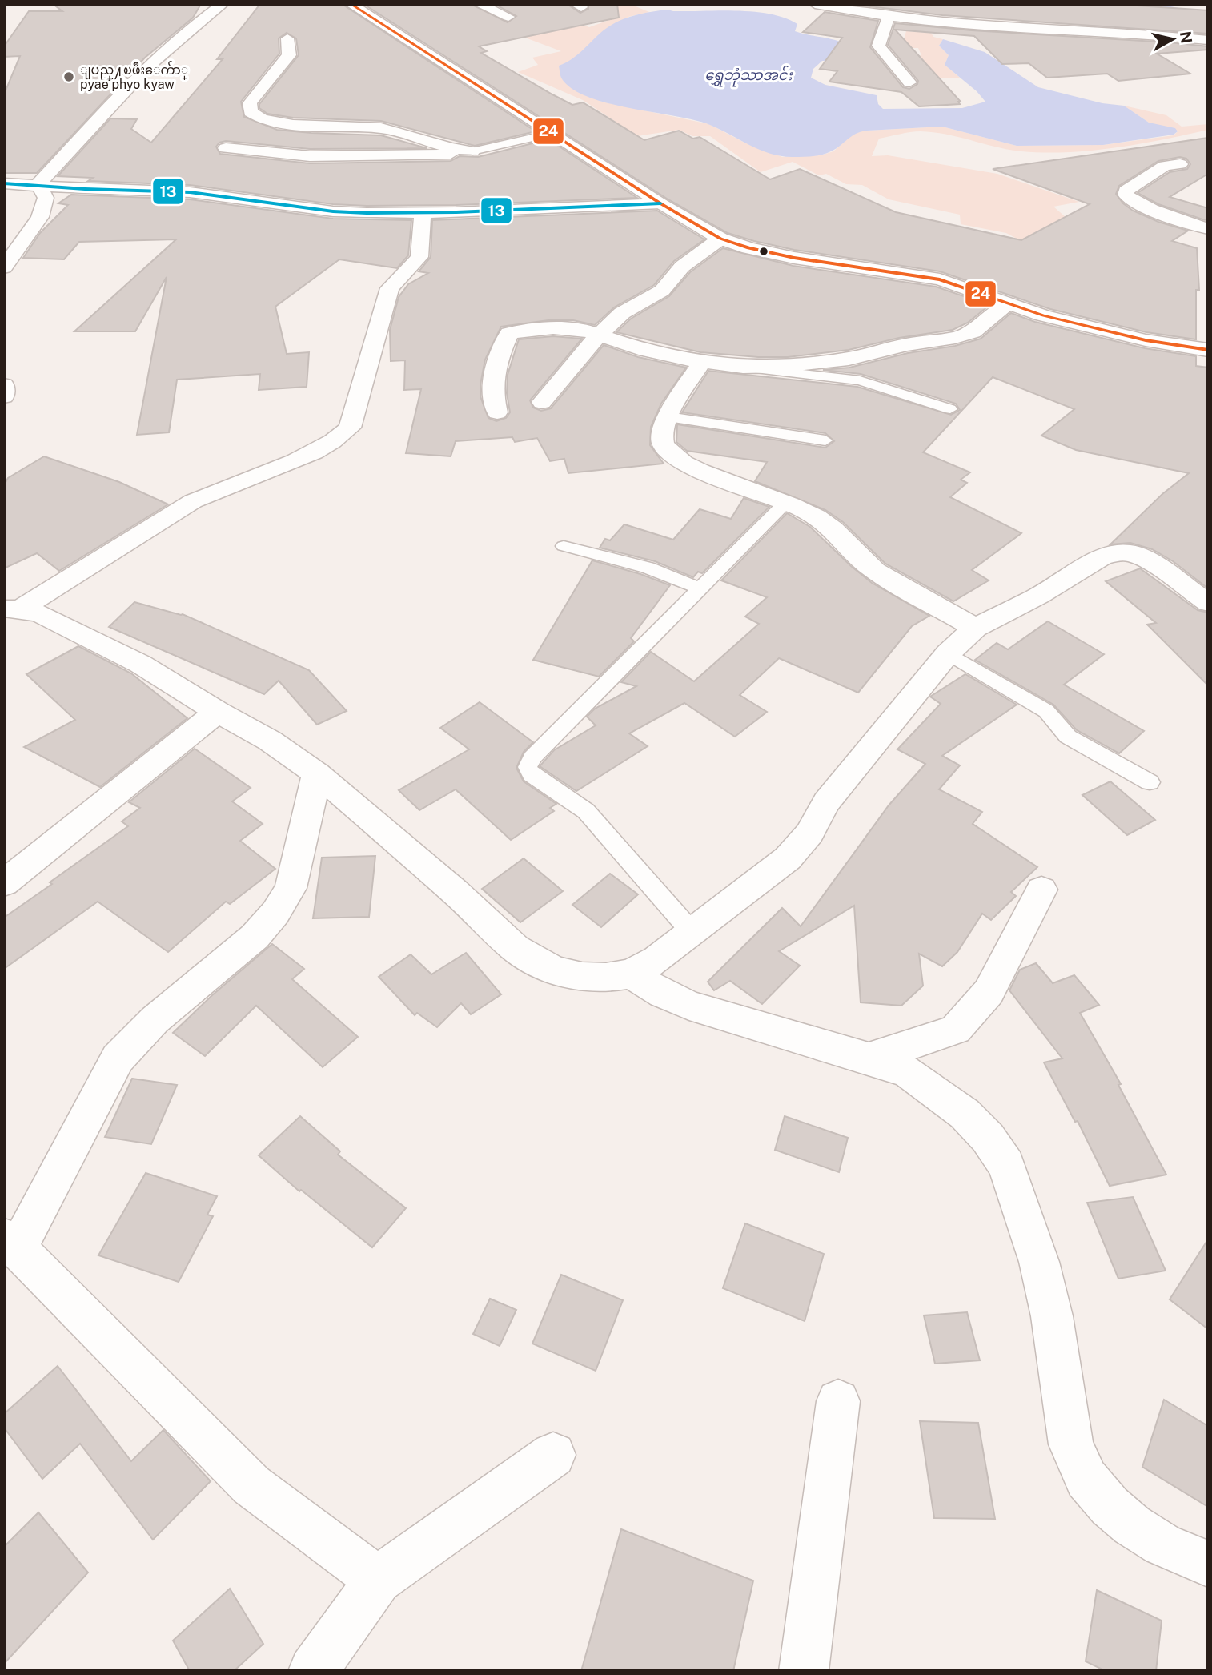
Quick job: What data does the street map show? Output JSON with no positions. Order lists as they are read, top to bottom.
{
  "water": ["ရွှေဘုံသာအင်း"],
  "places": ["ျပည္႔ၿဖိဳးေက်ာ္ pyae phyo kyaw"],
  "lines": ["transit line 24", "transit line 13"],
  "north": "right"
}
